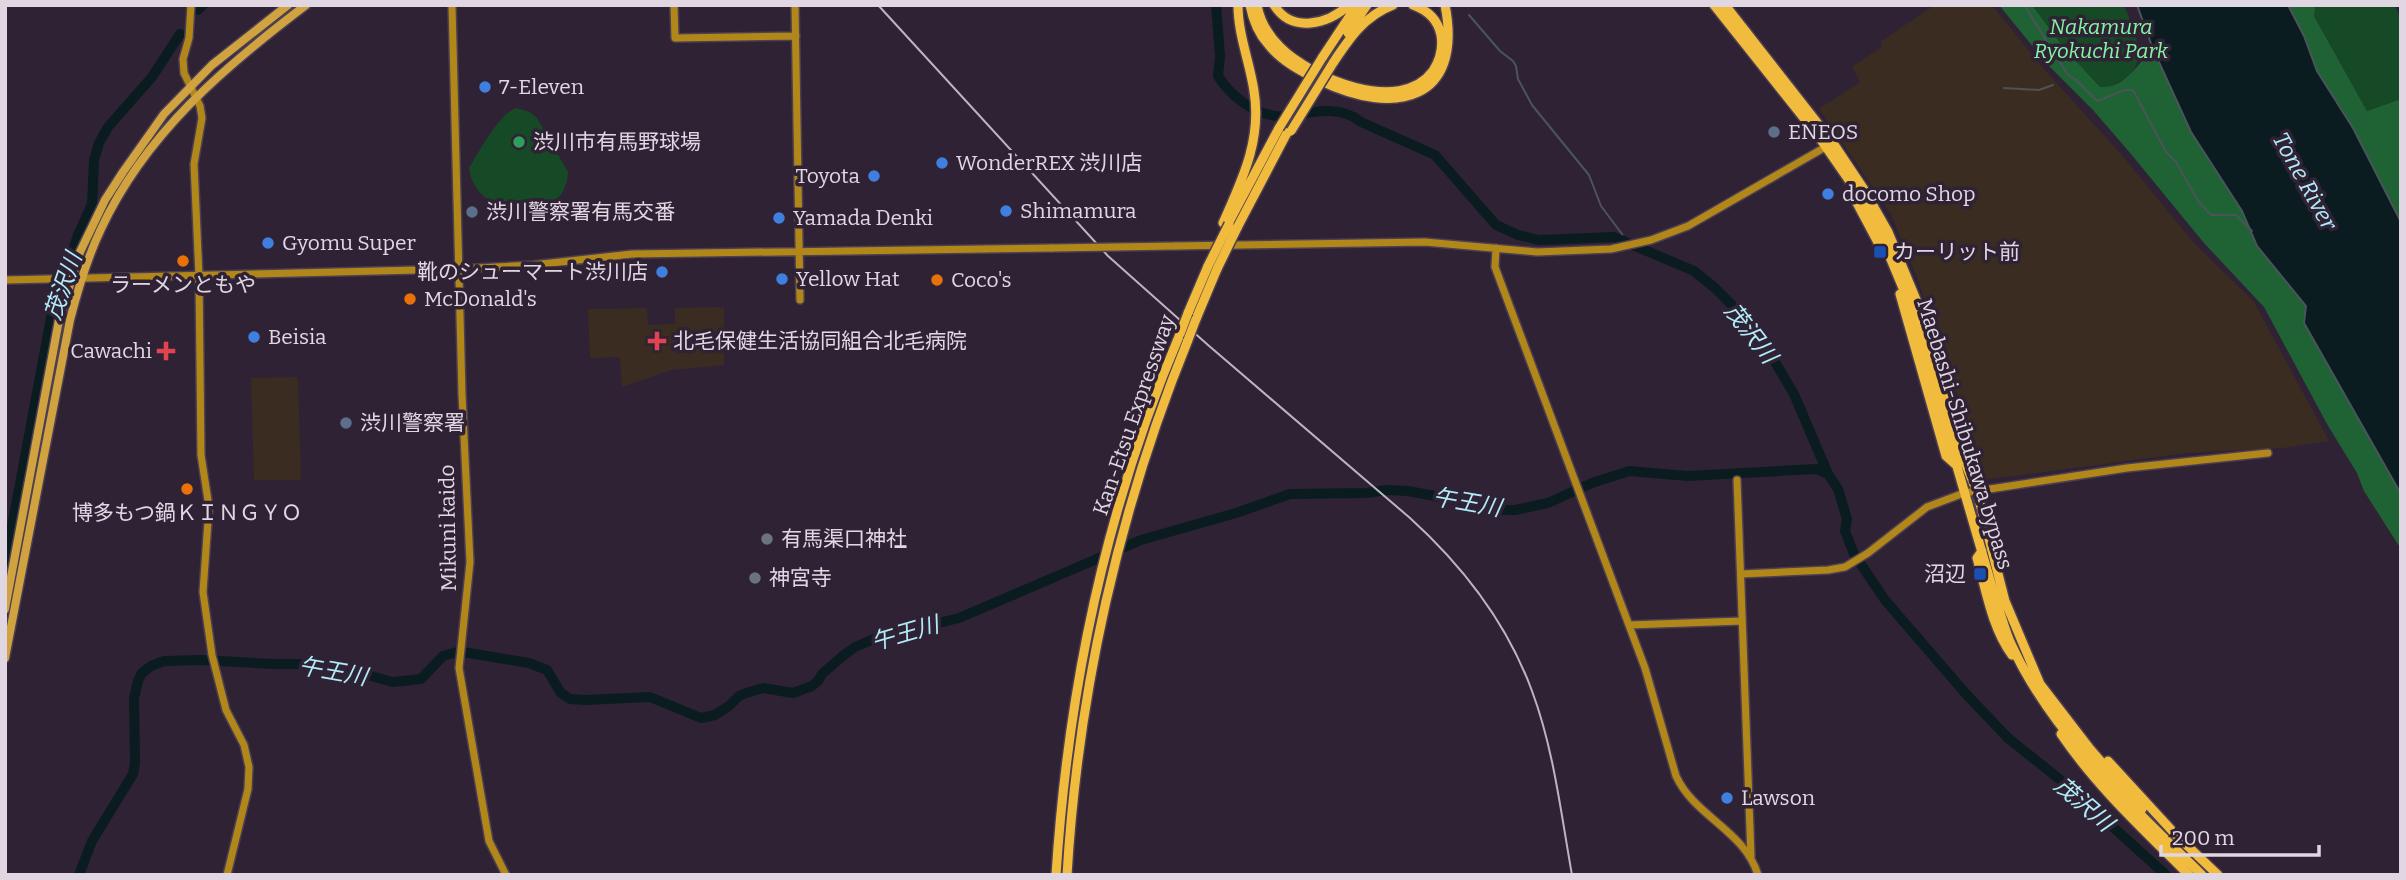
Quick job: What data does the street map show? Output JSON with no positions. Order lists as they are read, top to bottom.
{
  "streets": {
    "highway": ["Kan-Etsu Expressway", "Maebashi-Shibukawa bypass"],
    "street": ["Mikuni kaido"]
  },
  "water": ["Tone River", "茂沢川", "午王川"],
  "parks": ["Nakamura Ryokuchi Park"],
  "places": {
    "other": [
      "7-Eleven",
      "ENEOS",
      "渋川市有馬野球場",
      "WonderREX 渋川店",
      "Toyota",
      "docomo Shop",
      "Shimamura",
      "渋川警察署有馬交番",
      "Yamada Denki",
      "Gyomu Super",
      "ラーメンともや",
      "靴のシューマート渋川店",
      "Yellow Hat",
      "Coco's",
      "McDonald's",
      "Beisia",
      "渋川警察署",
      "博多もつ鍋ＫＩＮＧＹＯ",
      "有馬渠口神社",
      "神宮寺",
      "Lawson"
    ],
    "transit": ["カーリット前", "沼辺"],
    "health": ["北毛保健生活協同組合北毛病院", "Cawachi"]
  },
  "scale_bar": "200 m"
}
